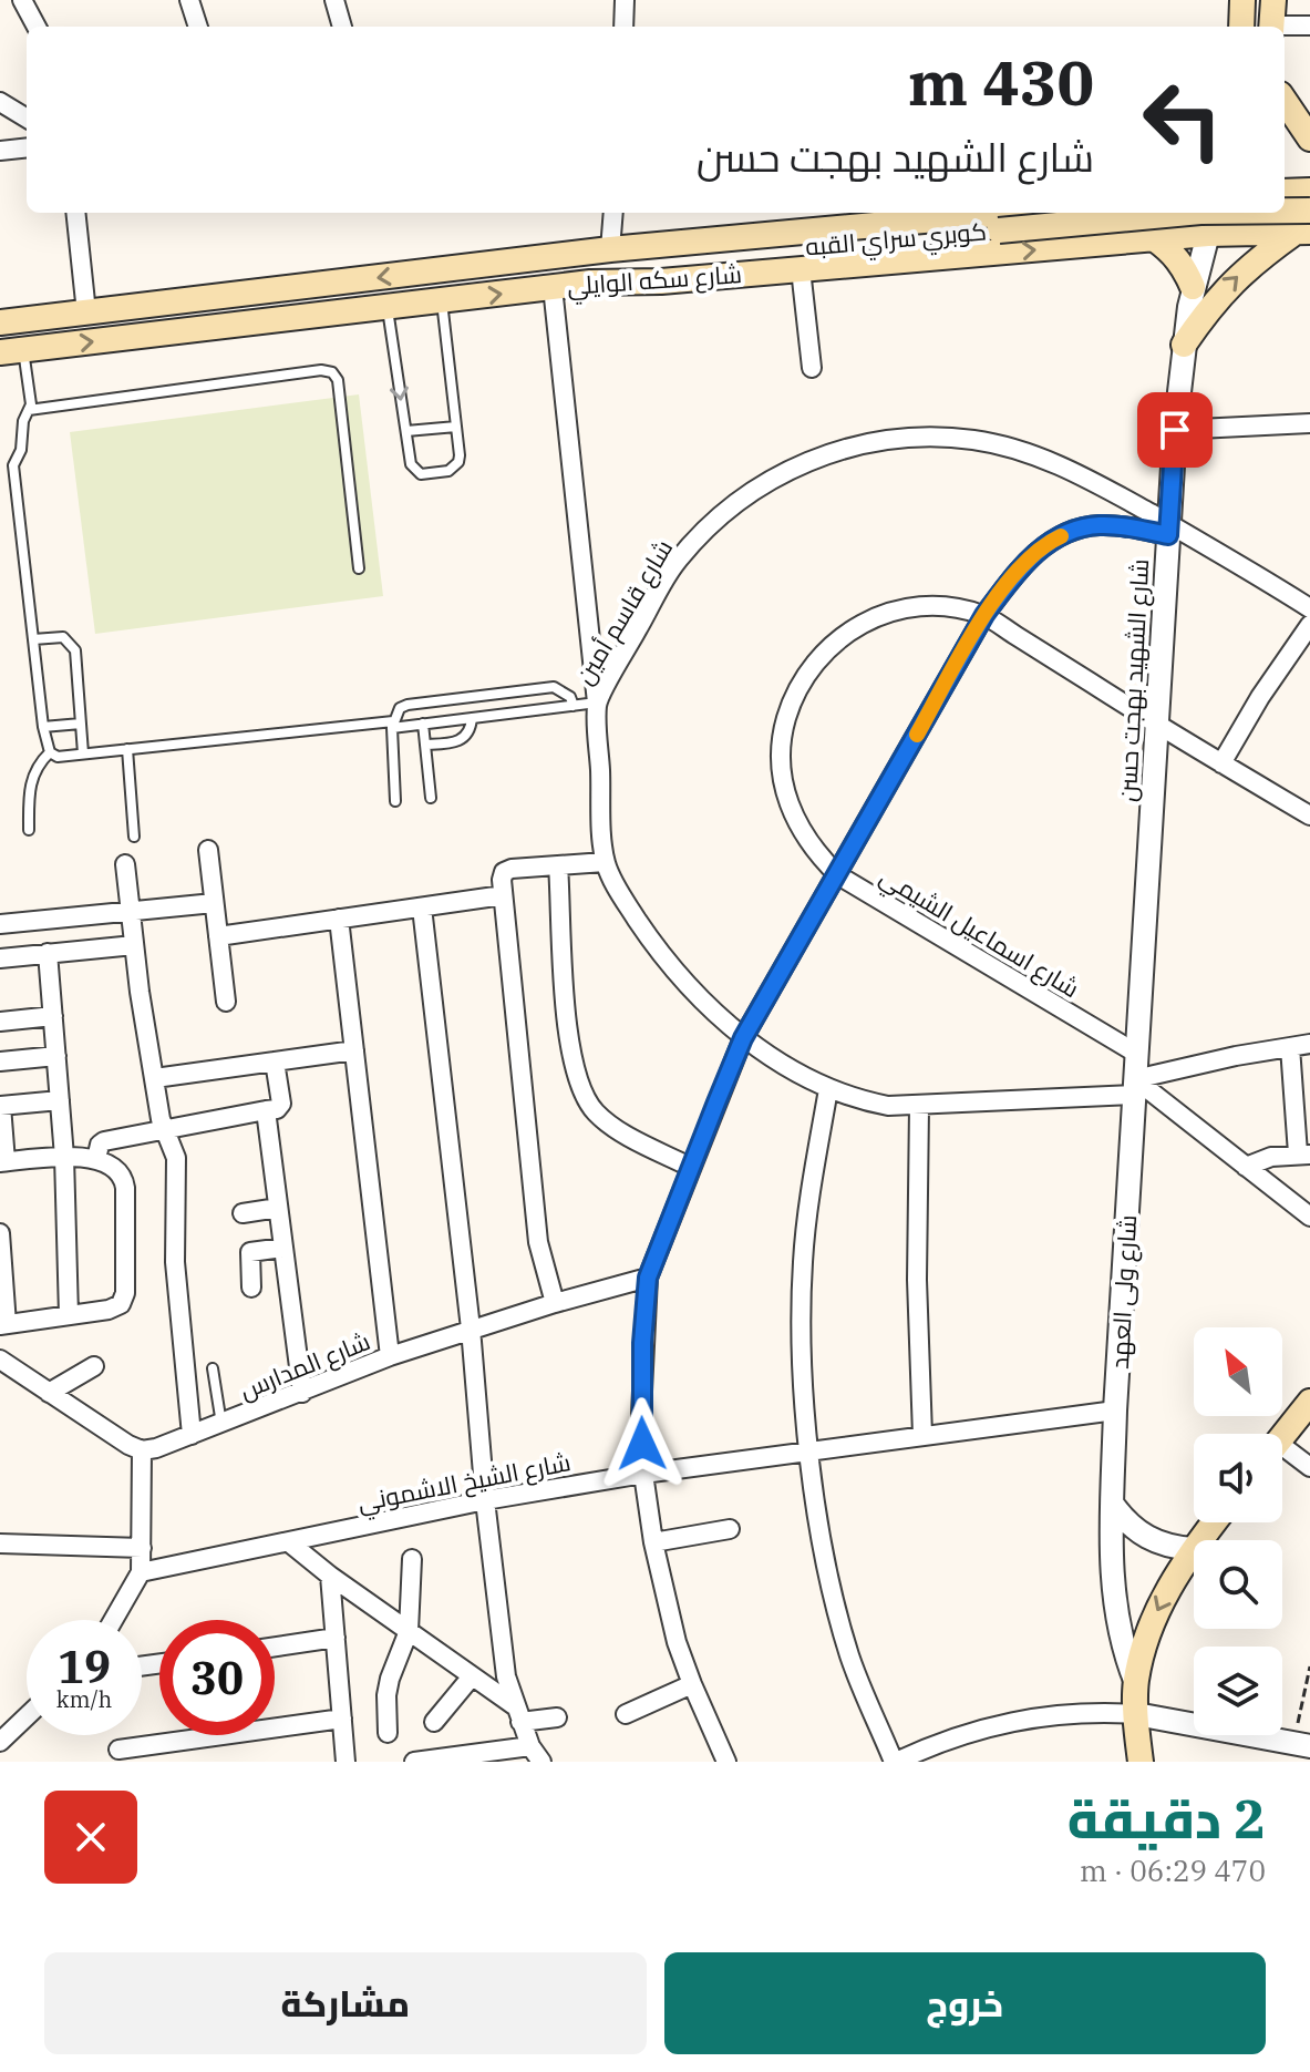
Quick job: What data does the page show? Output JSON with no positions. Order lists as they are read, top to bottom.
{
  "streets": {
    "main road": ["كوبري سراي القبه", "شارع سكه الوايلي"],
    "street": [
      "شارع قاسم أمين",
      "شارع الشهيد بهجت حسن",
      "شارع اسماعيل الشيمي",
      "شارع ولى العهد",
      "شارع المدارس",
      "شارع الشيخ الاشموني"
    ]
  },
  "crossings": [
    ["كوبري سراي القبه", "شارع سكه الوايلي"],
    ["شارع سكه الوايلي", "شارع الشهيد بهجت حسن"],
    ["شارع قاسم أمين", "شارع الشهيد بهجت حسن"],
    ["شارع قاسم أمين", "شارع ولى العهد"],
    ["شارع الشهيد بهجت حسن", "شارع اسماعيل الشيمي"],
    ["شارع الشهيد بهجت حسن", "شارع ولى العهد"],
    ["شارع ولى العهد", "شارع الشيخ الاشموني"]
  ],
  "north": "top left",
  "page": {
    "turn": ["430 m", "شارع الشهيد بهجت حسن"],
    "speed": "19 km/h",
    "limit": "30",
    "heading": ["2 دقيقة", "470 m · 06:29"],
    "buttons": ["خروج", "مشاركة"]
  }
}
